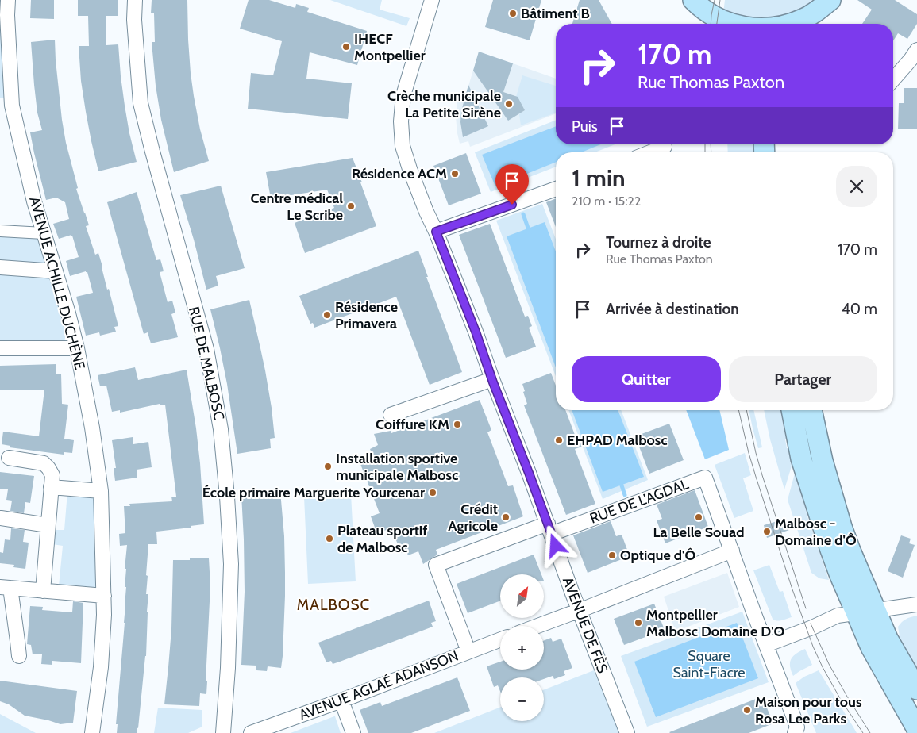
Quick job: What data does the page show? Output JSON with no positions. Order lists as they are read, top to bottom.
{
  "streets": {
    "street": [
      "AVENUE ACHILLE DUCHÈNE",
      "RUE DE MALBOSC",
      "RUE DE L'AGDAL",
      "AVENUE DE FÈS",
      "AVENUE AGLAÉ ADANSON"
    ]
  },
  "crossings": [
    ["RUE DE L'AGDAL", "AVENUE DE FÈS"],
    ["RUE DE L'AGDAL", "AVENUE AGLAÉ ADANSON"]
  ],
  "districts": ["MALBOSC"],
  "parks": ["Square Saint-Fiacre"],
  "places": [
    "Bâtiment B",
    "IHECF Montpellier",
    "Crèche municipale La Petite Sirène",
    "Résidence ACM",
    "Centre médical Le Scribe",
    "Résidence Primavera",
    "Coiffure KM",
    "EHPAD Malbosc",
    "Installation sportive municipale Malbosc",
    "École primaire Marguerite Yourcenar",
    "Crédit Agricole",
    "La Belle Souad",
    "Malbosc - Domaine d'Ô",
    "Plateau sportif de Malbosc",
    "Optique d'Ô",
    "Montpellier Malbosc Domaine D'O",
    "Maison pour tous Rosa Lee Parks"
  ],
  "north": "top right",
  "page": {
    "turn": ["170 m", "Rue Thomas Paxton"],
    "then": "Puis",
    "heading": ["1 min", "210 m · 15:22"],
    "list": [
      {
        "name": "Tournez à droite",
        "note": "Rue Thomas Paxton",
        "value": "170 m"
      },
      {
        "name": "Arrivée à destination",
        "value": "40 m"
      }
    ],
    "buttons": ["Quitter", "Partager"],
    "map_buttons": ["+", "−"]
  }
}
